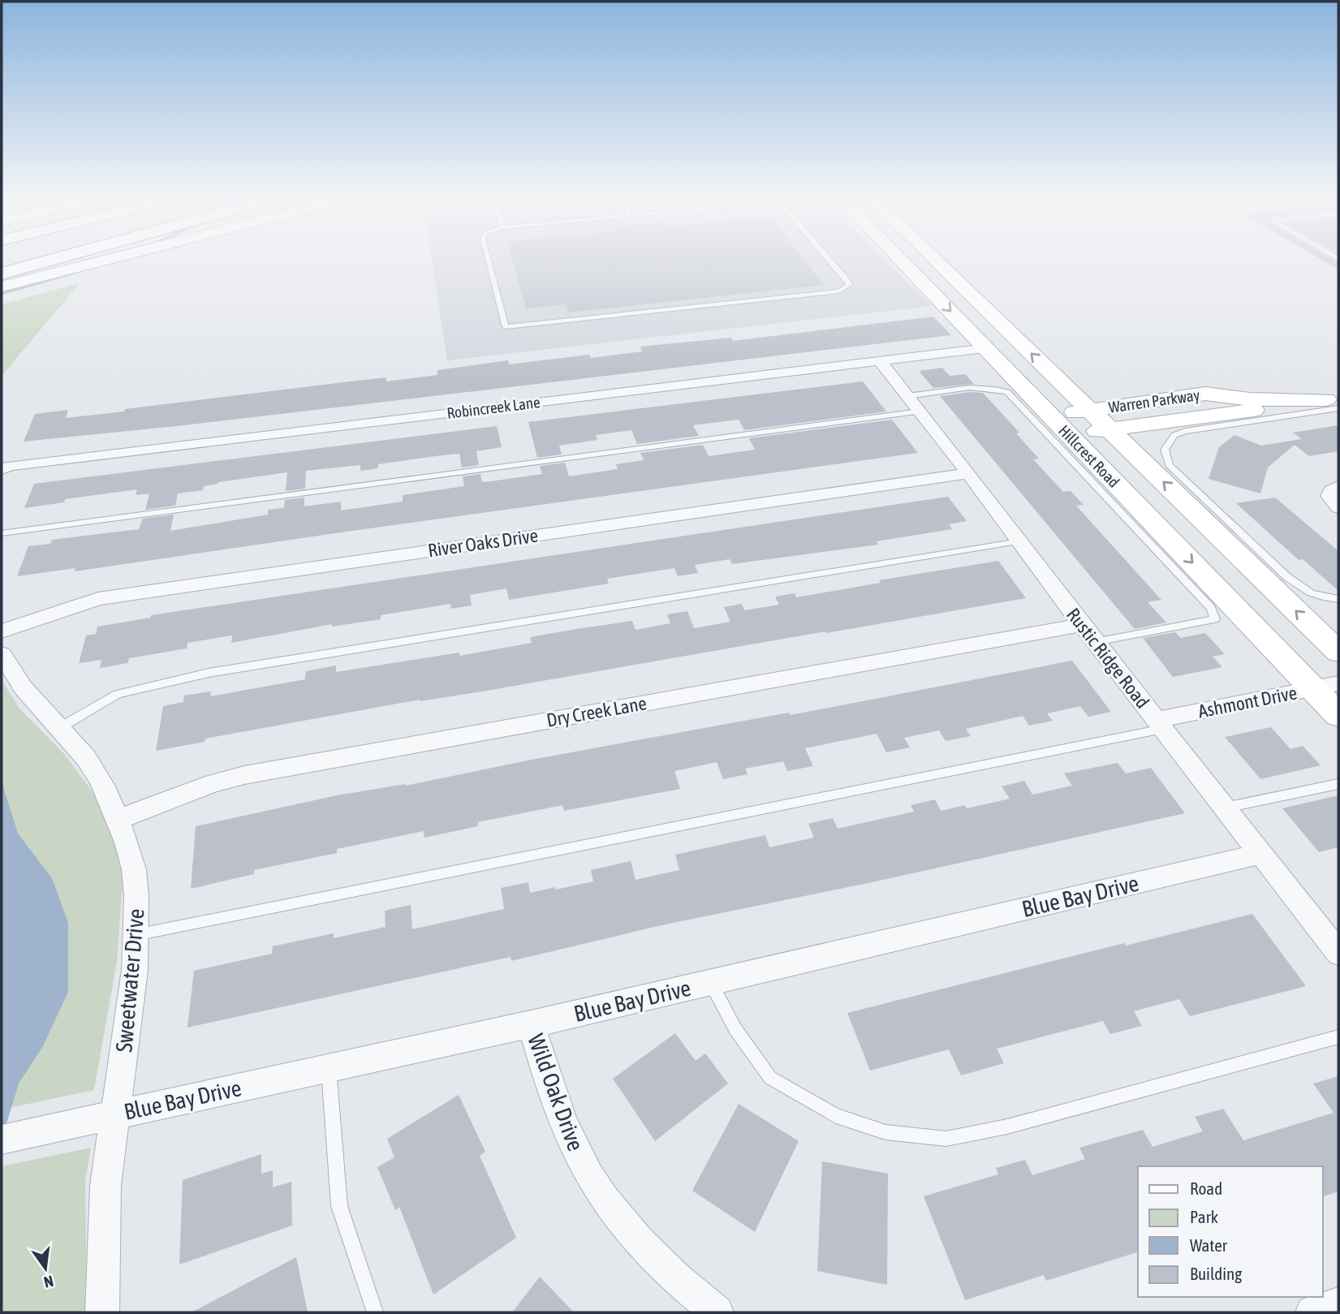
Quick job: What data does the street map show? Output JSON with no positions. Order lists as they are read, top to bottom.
{
  "streets": {
    "main road": ["Warren Parkway", "Hillcrest Road"],
    "street": [
      "Robincreek Lane",
      "River Oaks Drive",
      "Rustic Ridge Road",
      "Ashmont Drive",
      "Dry Creek Lane",
      "Blue Bay Drive",
      "Sweetwater Drive",
      "Wild Oak Drive"
    ]
  },
  "crossings": [
    ["Warren Parkway", "Hillcrest Road"],
    ["Robincreek Lane", "Hillcrest Road"],
    ["Robincreek Lane", "Rustic Ridge Road"],
    ["Hillcrest Road", "Ashmont Drive"],
    ["River Oaks Drive", "Rustic Ridge Road"],
    ["Rustic Ridge Road", "Ashmont Drive"],
    ["Rustic Ridge Road", "Dry Creek Lane"],
    ["Rustic Ridge Road", "Blue Bay Drive"],
    ["Dry Creek Lane", "Sweetwater Drive"],
    ["Blue Bay Drive", "Sweetwater Drive"],
    ["Blue Bay Drive", "Wild Oak Drive"]
  ],
  "legend": [
    "Road",
    "Park",
    "Water",
    "Building"
  ],
  "north": "bottom"
}
